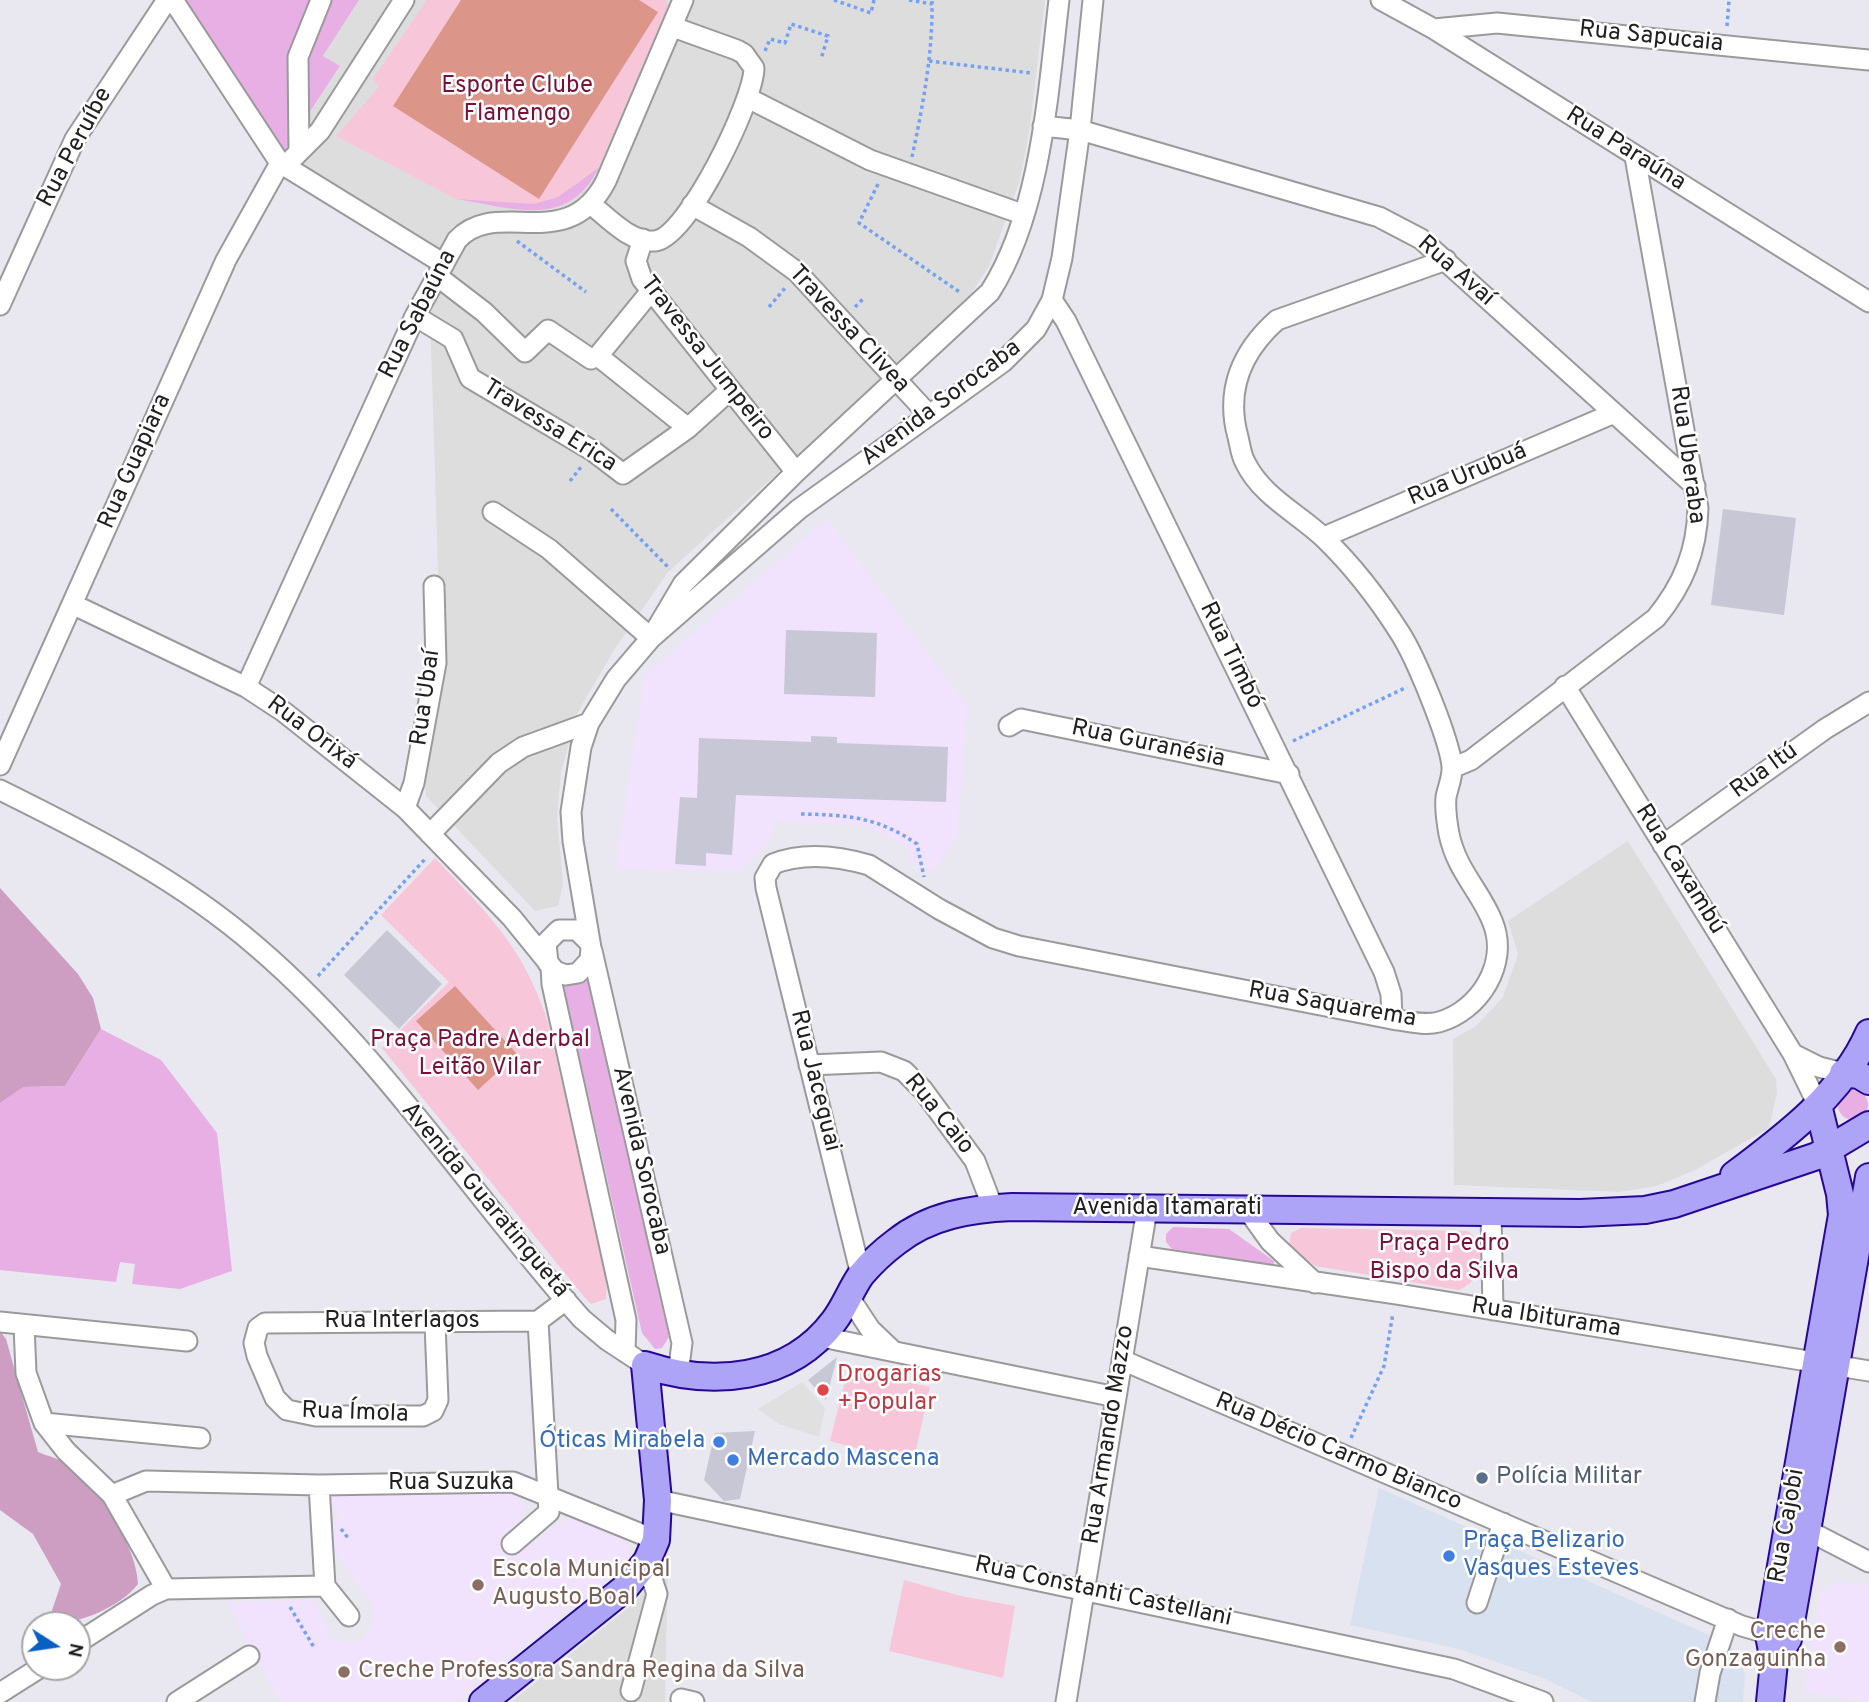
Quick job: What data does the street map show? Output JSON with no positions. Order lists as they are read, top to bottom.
{
  "streets": {
    "main road": ["Avenida Guaratinguetá", "Avenida Itamarati", "Rua Cajobi"],
    "street": [
      "Rua Sapucaia",
      "Rua Peruíbe",
      "Rua Paraúna",
      "Rua Avaí",
      "Rua Sabaúna",
      "Travessa Clivea",
      "Travessa Jumpeiro",
      "Avenida Sorocaba",
      "Travessa Erica",
      "Rua Uberaba",
      "Rua Guapiara",
      "Rua Urubuá",
      "Rua Timbó",
      "Rua Ubaí",
      "Rua Orixá",
      "Rua Guranésia",
      "Rua Itú",
      "Rua Caxambú",
      "Rua Saquarema",
      "Rua Jaceguai",
      "Rua Caio",
      "Rua Ibiturama",
      "Rua Interlagos",
      "Rua Ímola",
      "Rua Armando Mazzo",
      "Rua Décio Carmo Bianco",
      "Rua Suzuka",
      "Rua Constanti Castellani"
    ]
  },
  "crossings": [
    ["Rua Sapucaia", "Rua Paraúna"],
    ["Rua Paraúna", "Rua Uberaba"],
    ["Rua Avaí", "Avenida Sorocaba"],
    ["Rua Avaí", "Rua Uberaba"],
    ["Rua Avaí", "Rua Urubuá"],
    ["Rua Avaí", "Rua Saquarema"],
    ["Rua Sabaúna", "Travessa Erica"],
    ["Rua Sabaúna", "Rua Orixá"],
    ["Travessa Clivea", "Avenida Sorocaba"],
    ["Travessa Jumpeiro", "Avenida Sorocaba"],
    ["Travessa Jumpeiro", "Travessa Erica"],
    ["Avenida Sorocaba", "Rua Timbó"],
    ["Avenida Sorocaba", "Rua Orixá"],
    ["Avenida Sorocaba", "Avenida Guaratinguetá"],
    ["Avenida Sorocaba", "Avenida Itamarati"],
    ["Rua Uberaba", "Rua Caxambú"],
    ["Rua Uberaba", "Rua Saquarema"],
    ["Rua Guapiara", "Rua Orixá"],
    ["Rua Urubuá", "Rua Saquarema"],
    ["Rua Timbó", "Rua Guranésia"],
    ["Rua Timbó", "Rua Saquarema"],
    ["Rua Ubaí", "Rua Orixá"],
    ["Rua Itú", "Rua Caxambú"],
    ["Rua Caxambú", "Avenida Itamarati"],
    ["Rua Caxambú", "Rua Cajobi"],
    ["Rua Saquarema", "Rua Jaceguai"],
    ["Rua Jaceguai", "Rua Caio"],
    ["Rua Jaceguai", "Avenida Itamarati"],
    ["Rua Caio", "Avenida Itamarati"],
    ["Avenida Guaratinguetá", "Avenida Itamarati"],
    ["Avenida Itamarati", "Rua Armando Mazzo"],
    ["Avenida Itamarati", "Rua Cajobi"],
    ["Rua Ibiturama", "Rua Armando Mazzo"],
    ["Rua Ibiturama", "Rua Cajobi"],
    ["Rua Interlagos", "Rua Ímola"],
    ["Rua Armando Mazzo", "Rua Décio Carmo Bianco"],
    ["Rua Armando Mazzo", "Rua Constanti Castellani"],
    ["Rua Décio Carmo Bianco", "Rua Cajobi"]
  ],
  "parks": ["Esporte Clube Flamengo", "Praça Padre Aderbal Leitão Vilar", "Praça Pedro Bispo da Silva"],
  "places": [
    "Drogarias +Popular",
    "Óticas Mirabela",
    "Mercado Mascena",
    "Polícia Militar",
    "Praça Belizario Vasques Esteves",
    "Escola Municipal Augusto Boal",
    "Creche Gonzaguinha",
    "Creche Professora Sandra Regina da Silva"
  ],
  "north": "right"
}
